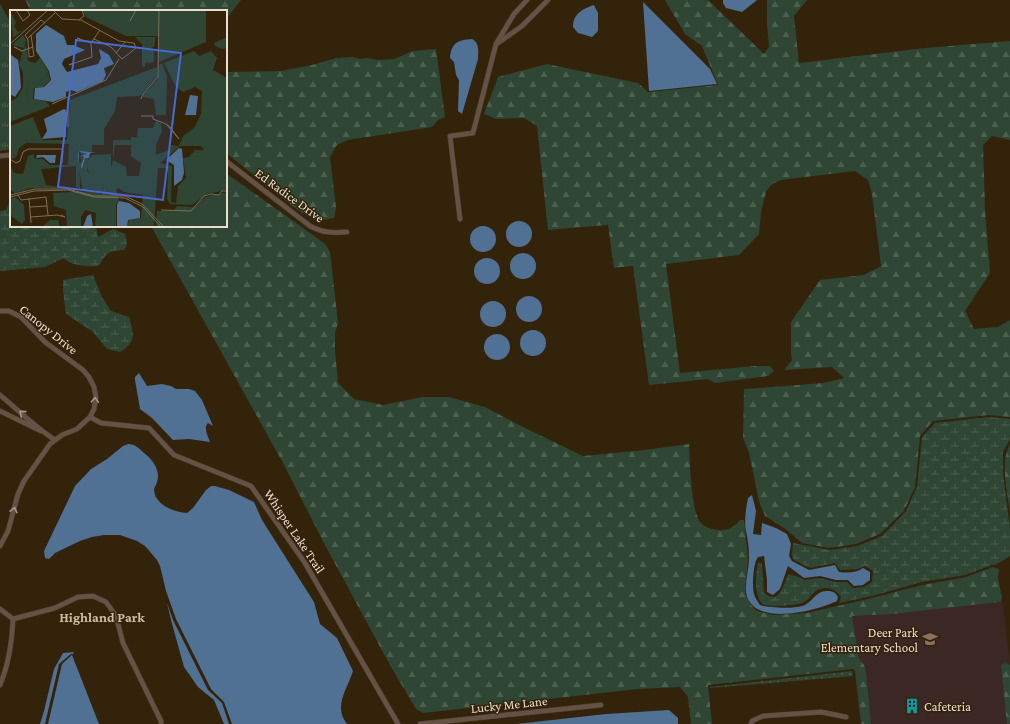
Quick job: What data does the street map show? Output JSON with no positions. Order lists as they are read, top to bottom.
{
  "streets": {
    "street": [
      "Ed Radice Drive",
      "Canopy Drive",
      "Whisper Lake Trail",
      "Lucky Me Lane"
    ]
  },
  "crossings": [
    ["Canopy Drive", "Whisper Lake Trail"]
  ],
  "one_way": ["Canopy Drive"],
  "districts": ["Highland Park"],
  "places": {
    "school or university": ["Deer Park Elementary School"],
    "building": ["Cafeteria"]
  }
}
